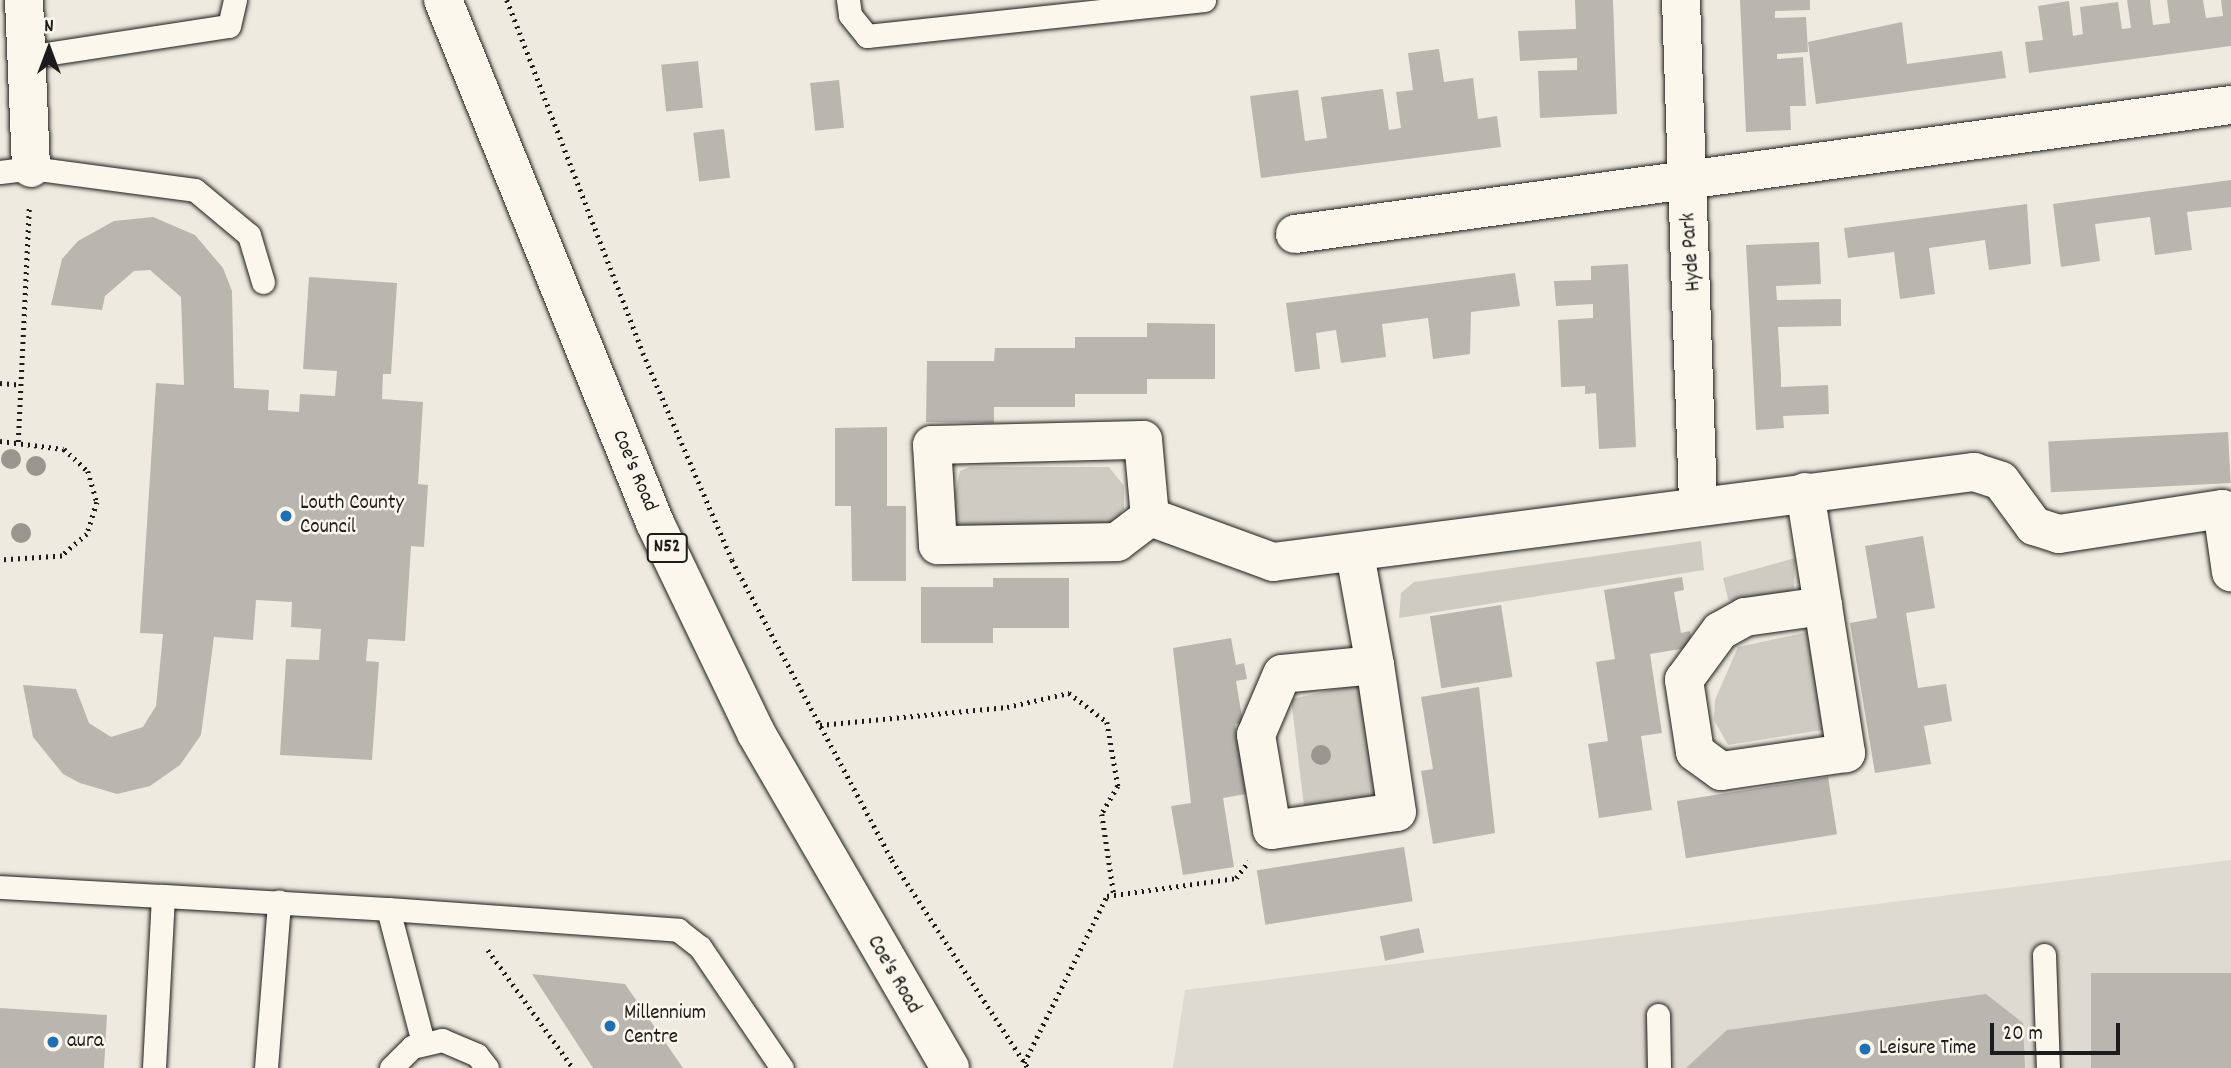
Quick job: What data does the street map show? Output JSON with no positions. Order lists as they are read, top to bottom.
{
  "streets": {
    "street": ["Hyde Park", "Coe's Road", "N52"]
  },
  "places": [
    "Louth County Council",
    "Millennium Centre",
    "aura",
    "Leisure Time"
  ],
  "scale_bar": "20 m",
  "north": "top"
}
